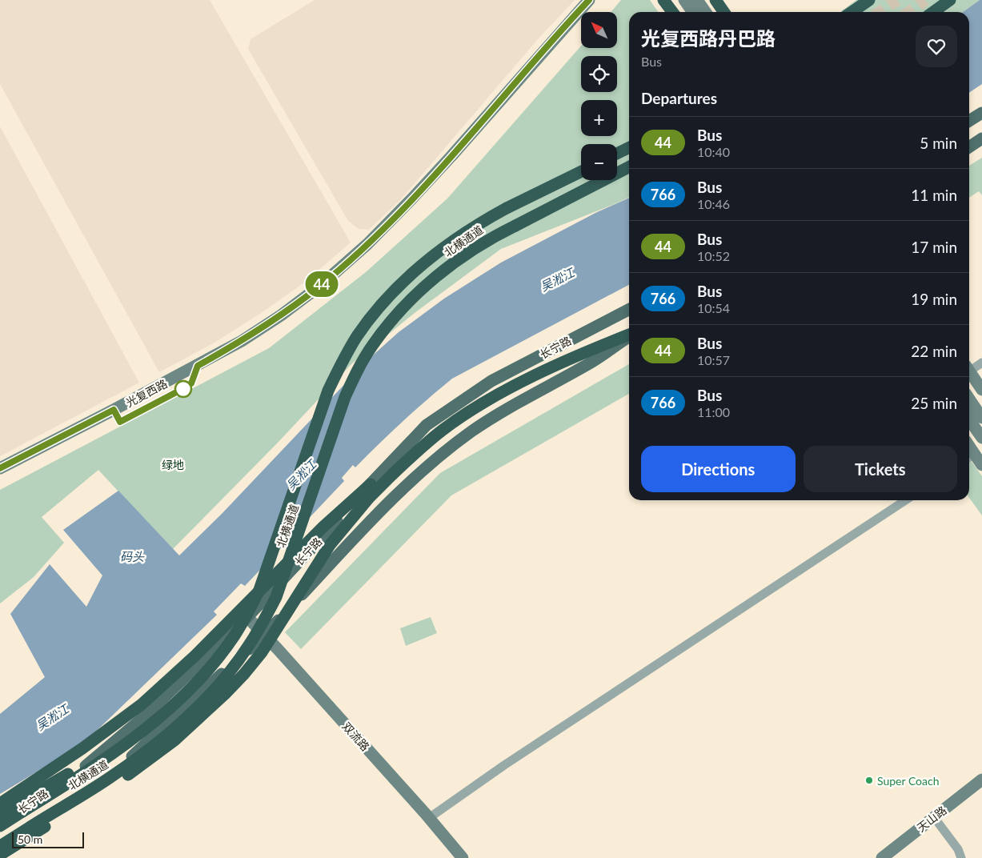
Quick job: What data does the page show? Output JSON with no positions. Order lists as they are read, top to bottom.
{
  "streets": {
    "highway": ["北横通道"],
    "main road": ["长宁路"],
    "street": ["光复西路", "双流路", "天山路"]
  },
  "crossings": [
    ["北横通道", "长宁路"],
    ["长宁路", "双流路"]
  ],
  "water": ["吴淞江", "码头"],
  "parks": ["绿地"],
  "places": ["Super Coach"],
  "lines": ["bus line 44"],
  "scale_bar": "50 m",
  "north": "top left",
  "page": {
    "on_map": "44",
    "map_buttons": ["+", "−"],
    "heading": [
      ["光复西路丹巴路", "Bus"],
      "Departures"
    ],
    "list": [
      {
        "mark": "44",
        "name": "Bus",
        "note": "10:40",
        "value": "5 min"
      },
      {
        "mark": "766",
        "name": "Bus",
        "note": "10:46",
        "value": "11 min"
      },
      {
        "mark": "44",
        "name": "Bus",
        "note": "10:52",
        "value": "17 min"
      },
      {
        "mark": "766",
        "name": "Bus",
        "note": "10:54",
        "value": "19 min"
      },
      {
        "mark": "44",
        "name": "Bus",
        "note": "10:57",
        "value": "22 min"
      },
      {
        "mark": "766",
        "name": "Bus",
        "note": "11:00",
        "value": "25 min"
      }
    ],
    "buttons": ["Directions", "Tickets"],
    "scale": "50 m"
  }
}
